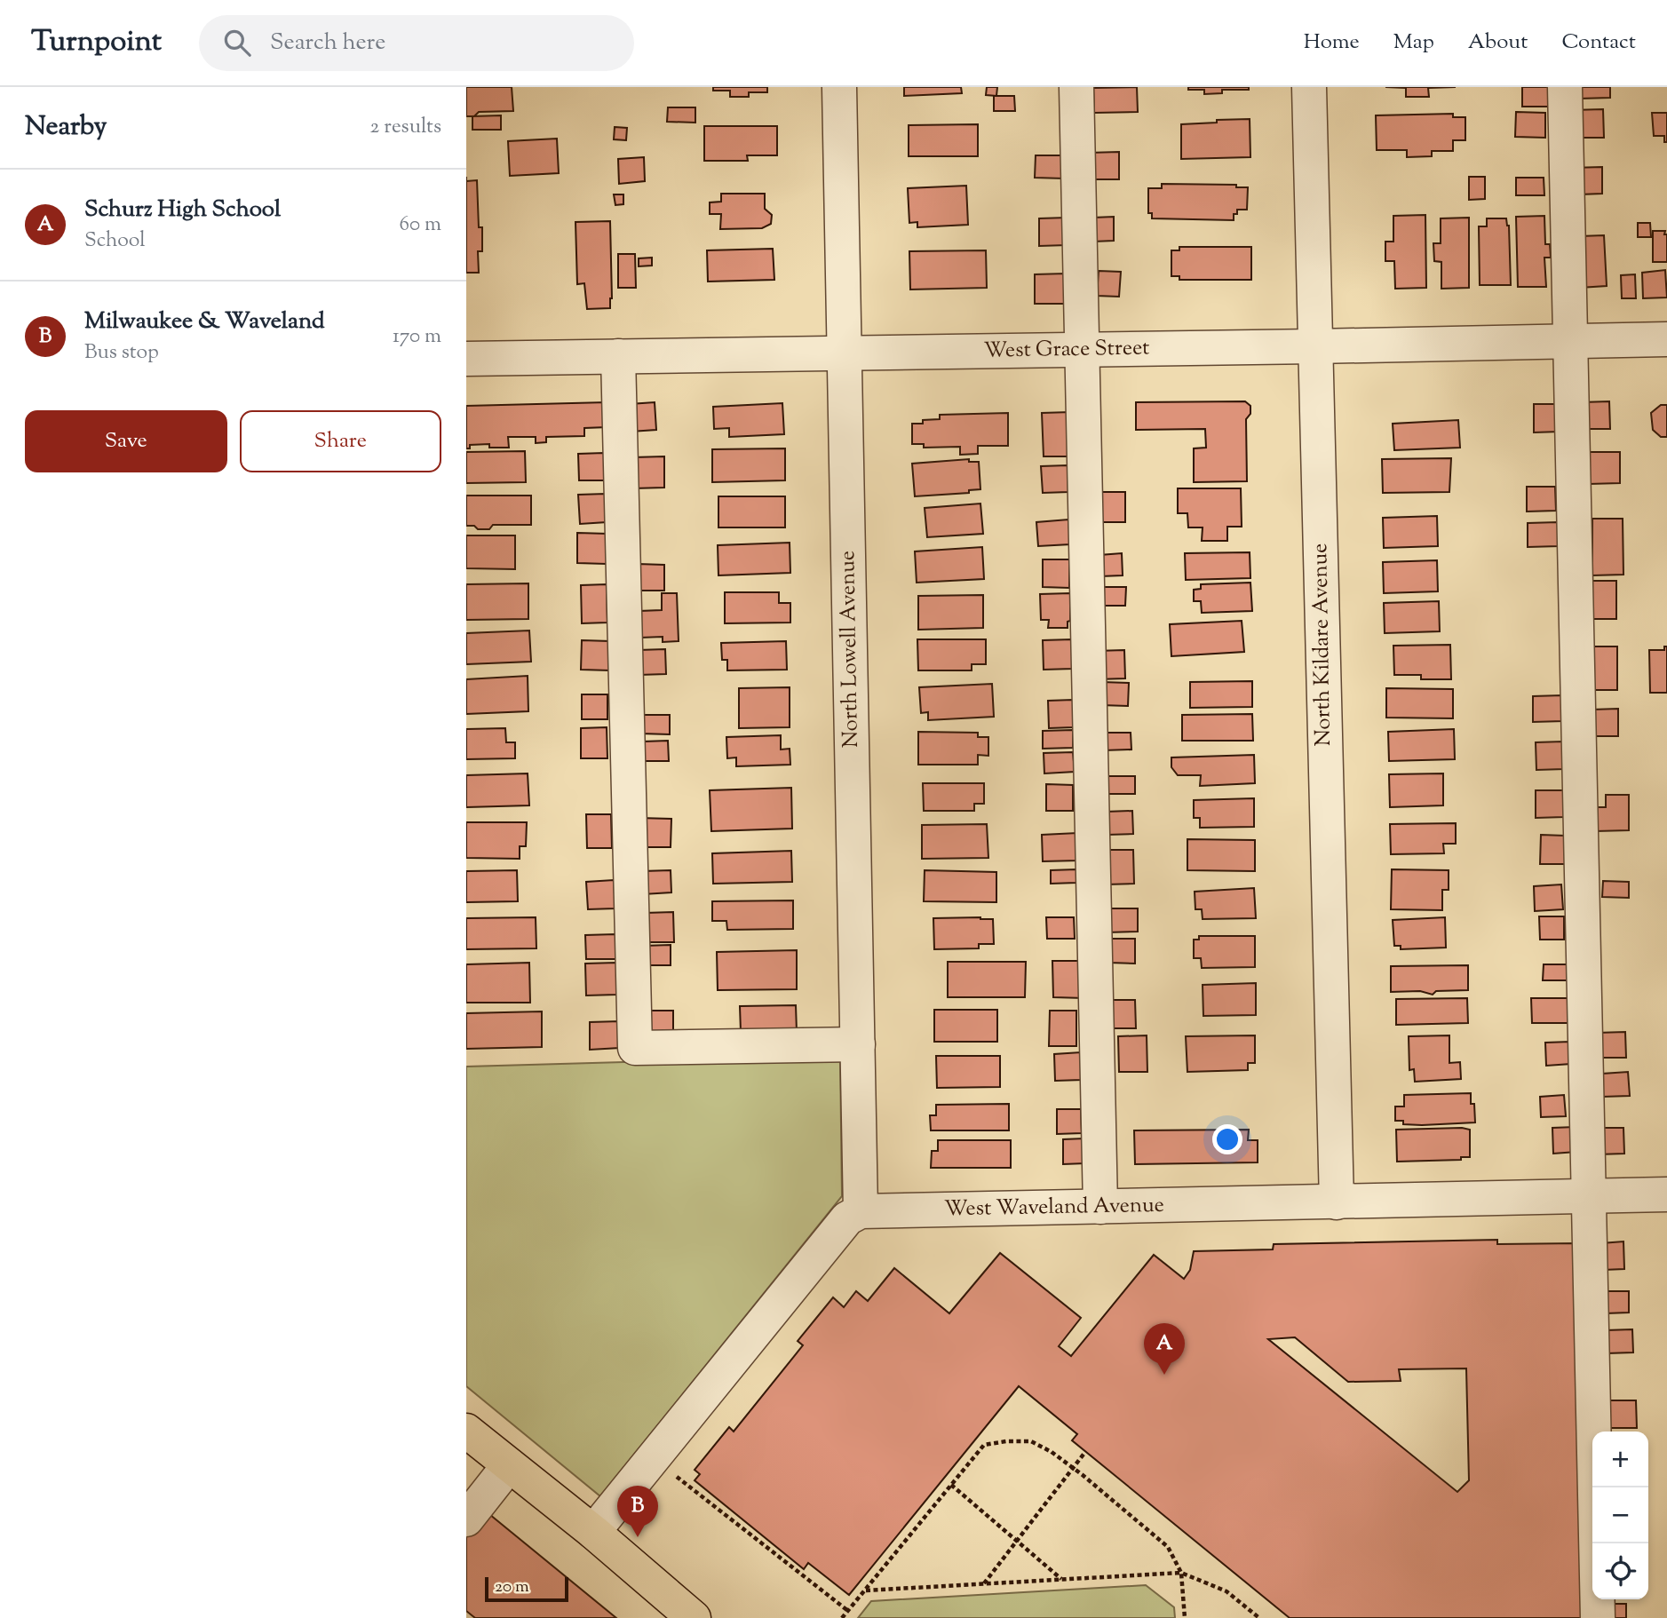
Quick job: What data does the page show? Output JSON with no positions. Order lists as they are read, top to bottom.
{
  "streets": {
    "street": [
      "West Grace Street",
      "North Kildare Avenue",
      "North Lowell Avenue",
      "West Waveland Avenue"
    ]
  },
  "crossings": [
    ["West Grace Street", "North Kildare Avenue"],
    ["West Grace Street", "North Lowell Avenue"],
    ["North Kildare Avenue", "West Waveland Avenue"],
    ["North Lowell Avenue", "West Waveland Avenue"]
  ],
  "scale_bar": "20 m",
  "page": {
    "header": "Turnpoint",
    "search": "Search here",
    "nav": [
      "Home",
      "Map",
      "About",
      "Contact"
    ],
    "heading": ["Nearby", "2 results"],
    "list": [
      {
        "mark": "A",
        "name": "Schurz High School",
        "note": "School",
        "value": "60 m"
      },
      {
        "mark": "B",
        "name": "Milwaukee & Waveland",
        "note": "Bus stop",
        "value": "170 m"
      }
    ],
    "buttons": ["Save", "Share"],
    "pins": ["A", "B"],
    "map_buttons": ["+", "−"],
    "scale": "20 m"
  }
}
